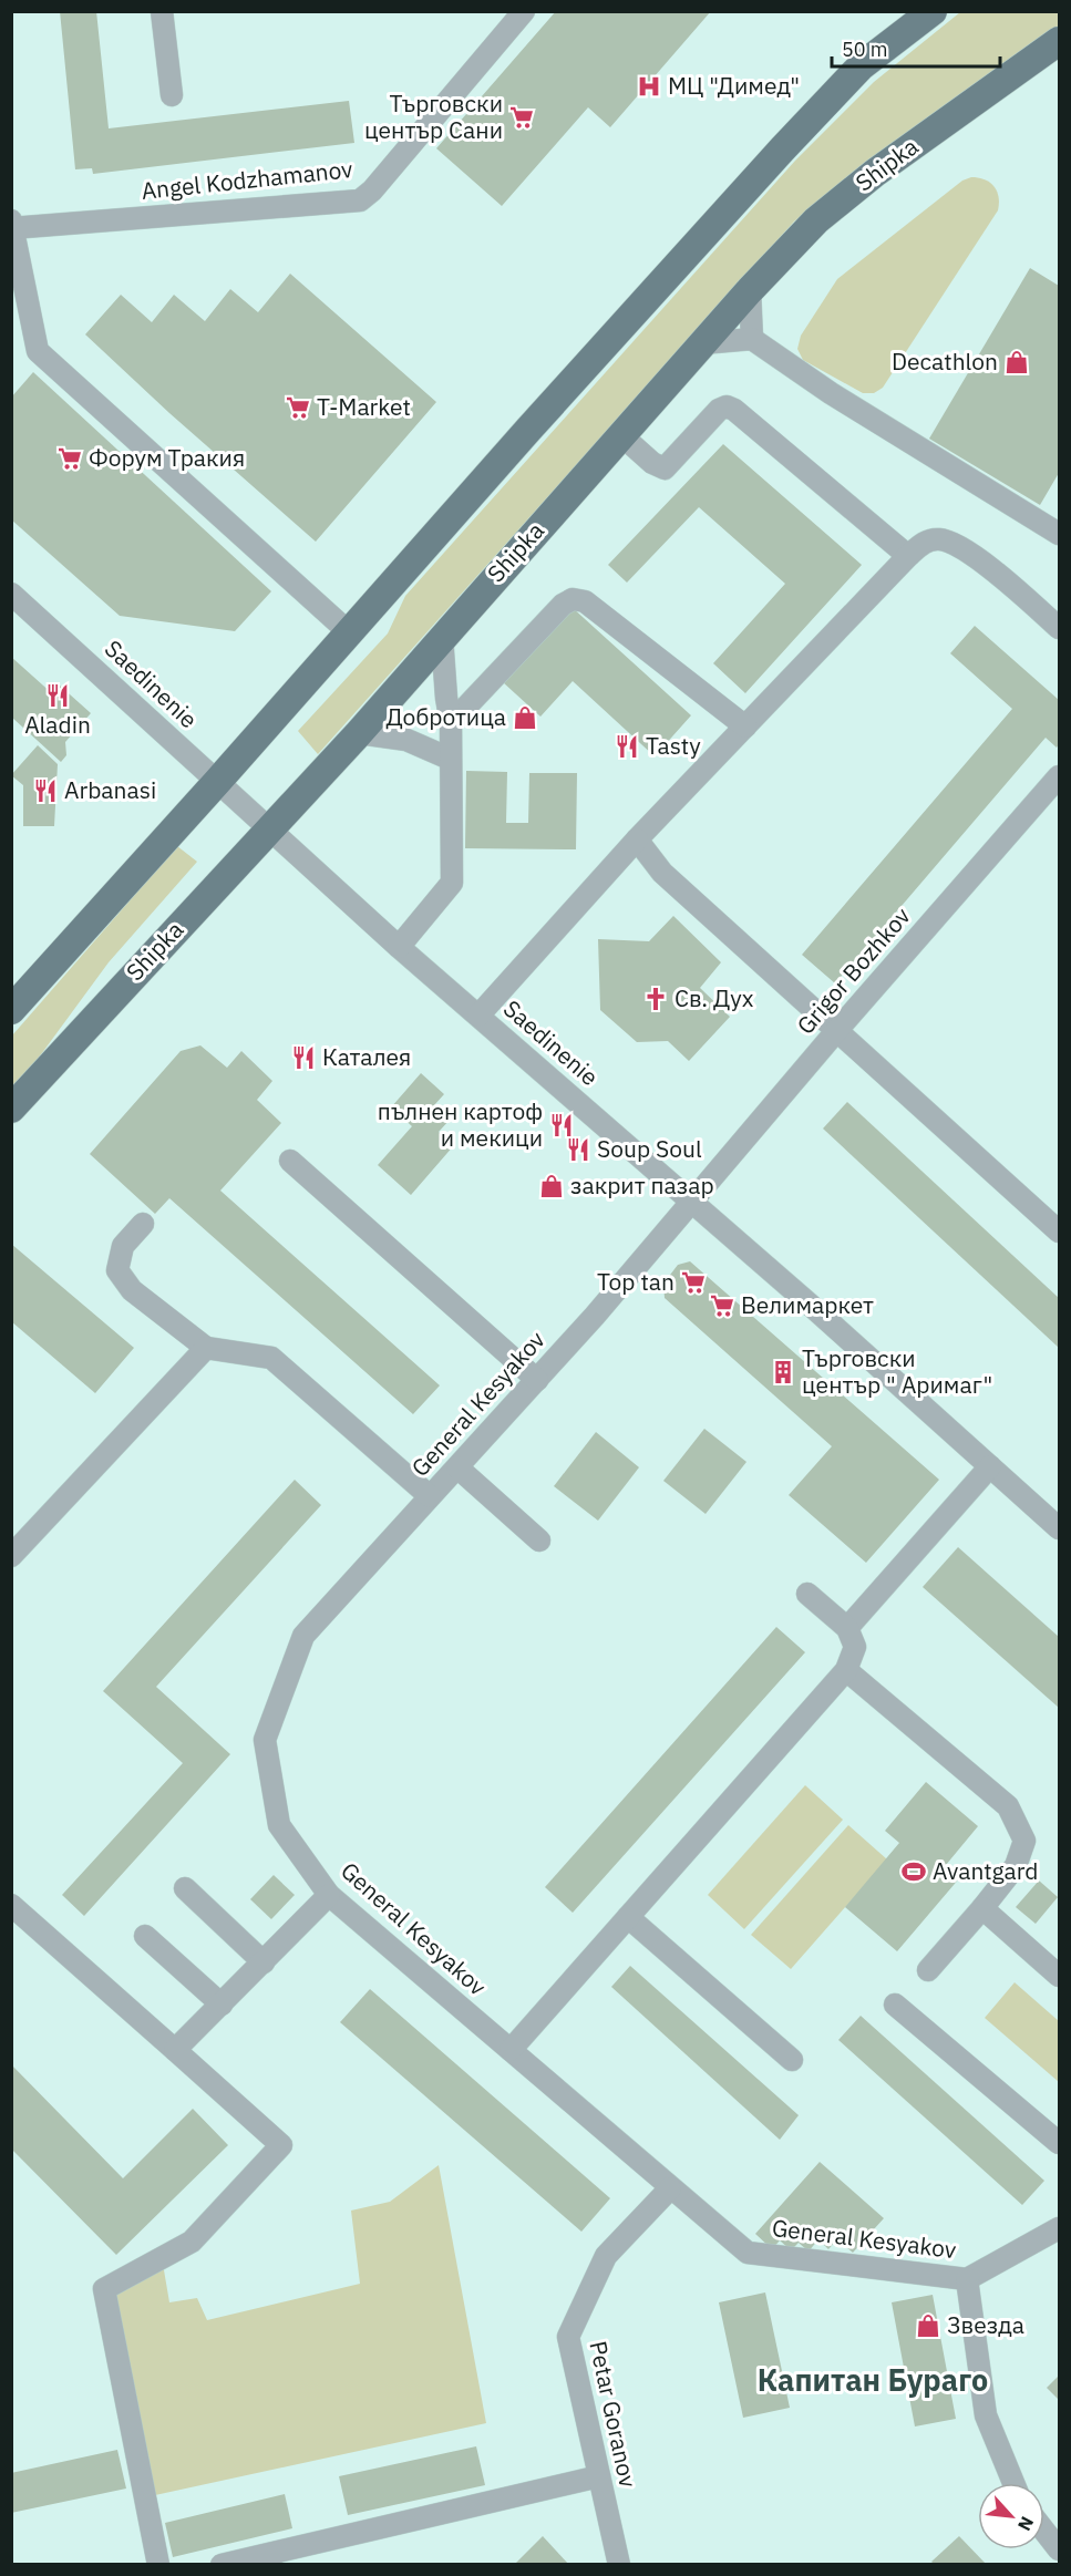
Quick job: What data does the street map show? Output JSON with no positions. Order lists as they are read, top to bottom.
{
  "streets": {
    "main road": ["Shipka"],
    "street": [
      "Angel Kodzhamanov",
      "Saedinenie",
      "Grigor Bozhkov",
      "General Kesyakov",
      "Petar Goranov"
    ]
  },
  "crossings": [
    ["Shipka", "Saedinenie"],
    ["Saedinenie", "Grigor Bozhkov"],
    ["Saedinenie", "General Kesyakov"],
    ["Grigor Bozhkov", "General Kesyakov"],
    ["General Kesyakov", "Petar Goranov"]
  ],
  "districts": ["Капитан Бураго"],
  "places": {
    "hospital": ["МЦ \"Димед\""],
    "supermarket": [
      "Търговски център Сани",
      "T-Market",
      "Форум Тракия",
      "Top tan",
      "Велимаркет"
    ],
    "shop": [
      "Decathlon",
      "Добротица",
      "закрит пазар",
      "Звезда"
    ],
    "restaurant": [
      "Аladin",
      "Tasty",
      "Аrbanasi",
      "Каталея",
      "пълнен картоф и мекици",
      "Soup Soul"
    ],
    "church": ["Св. Дух"],
    "building": ["Търговски център \" Аримаг\""],
    "sports": ["Avantgard"]
  },
  "scale_bar": "50 m",
  "north": "bottom right"
}
